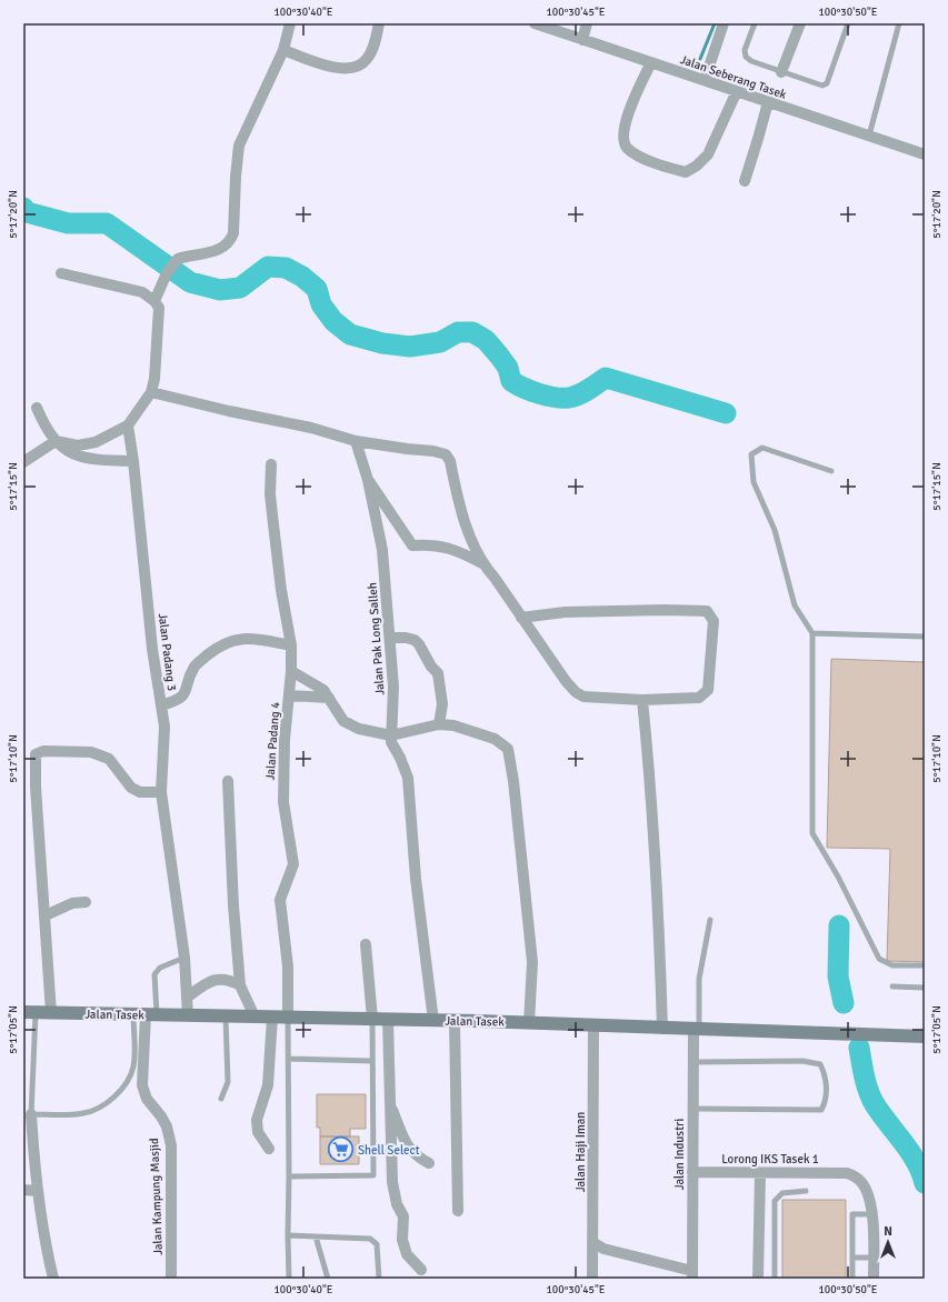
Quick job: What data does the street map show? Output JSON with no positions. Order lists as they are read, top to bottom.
{
  "streets": {
    "main road": ["Jalan Tasek"],
    "street": [
      "Jalan Seberang Tasek",
      "Jalan Pak Long Salleh",
      "Jalan Padang 3",
      "Jalan Padang 4",
      "Jalan Haji Iman",
      "Jalan Industri",
      "Lorong IKS Tasek 1",
      "Jalan Kampung Masjid"
    ]
  },
  "crossings": [
    ["Jalan Pak Long Salleh", "Jalan Tasek"],
    ["Jalan Padang 3", "Jalan Tasek"],
    ["Jalan Padang 4", "Jalan Tasek"],
    ["Jalan Tasek", "Jalan Haji Iman"],
    ["Jalan Tasek", "Jalan Industri"],
    ["Jalan Tasek", "Jalan Kampung Masjid"],
    ["Jalan Industri", "Lorong IKS Tasek 1"]
  ],
  "places": {
    "supermarket": ["Shell Select"]
  },
  "north": "top",
  "coordinates": [
    "100°30'40\"E",
    "100°30'45\"E",
    "100°30'50\"E",
    "5°17'20\"N",
    "5°17'15\"N",
    "5°17'10\"N",
    "5°17'05\"N"
  ]
}
